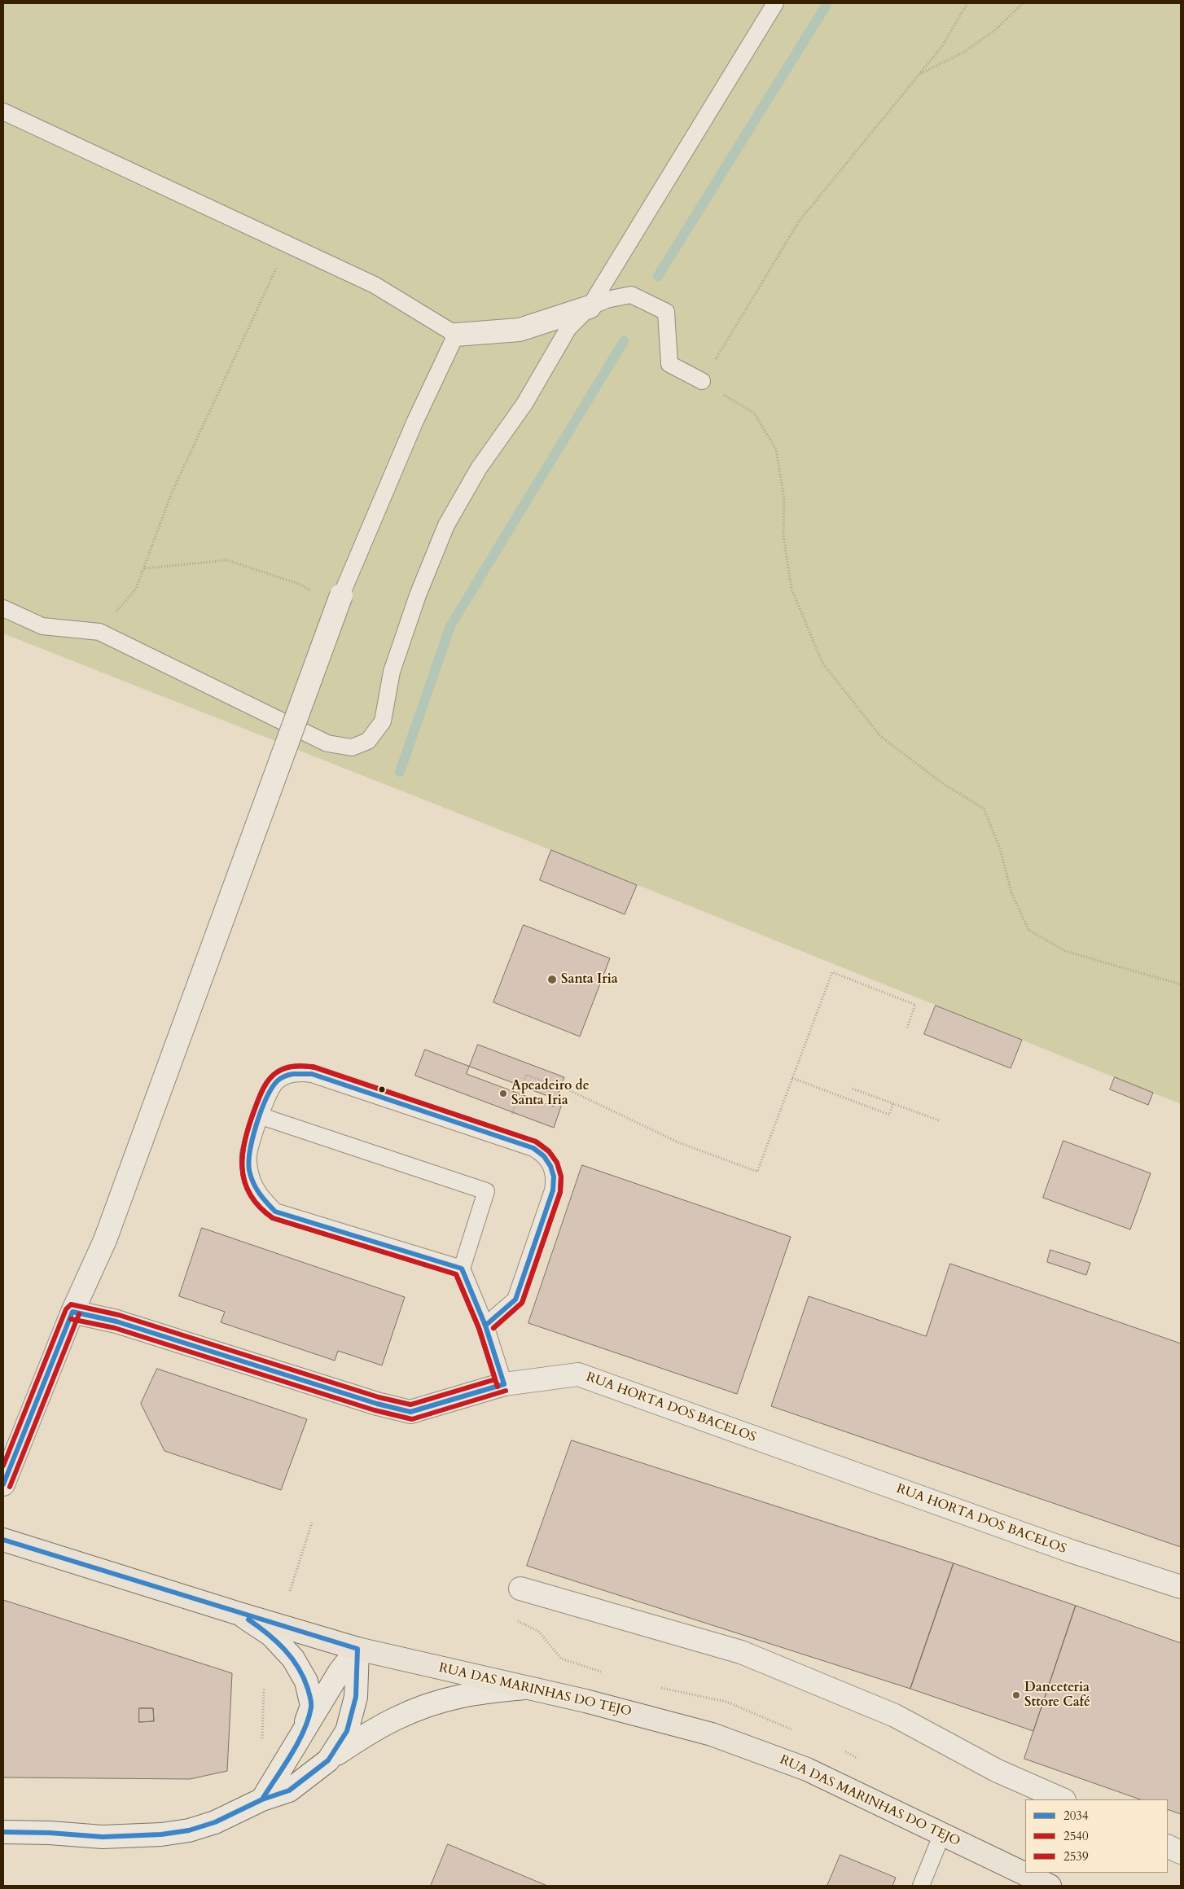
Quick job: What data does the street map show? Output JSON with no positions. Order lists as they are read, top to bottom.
{
  "streets": {
    "main road": ["RUA DAS MARINHAS DO TEJO"],
    "street": ["RUA HORTA DOS BACELOS"]
  },
  "places": ["Santa Iria", "Apeadeiro de Santa Iria", "Danceteria Sttore Café"],
  "lines": ["transit line 2540", "transit line 2539", "transit line 2034"],
  "legend": ["2034", "2540", "2539"]
}
